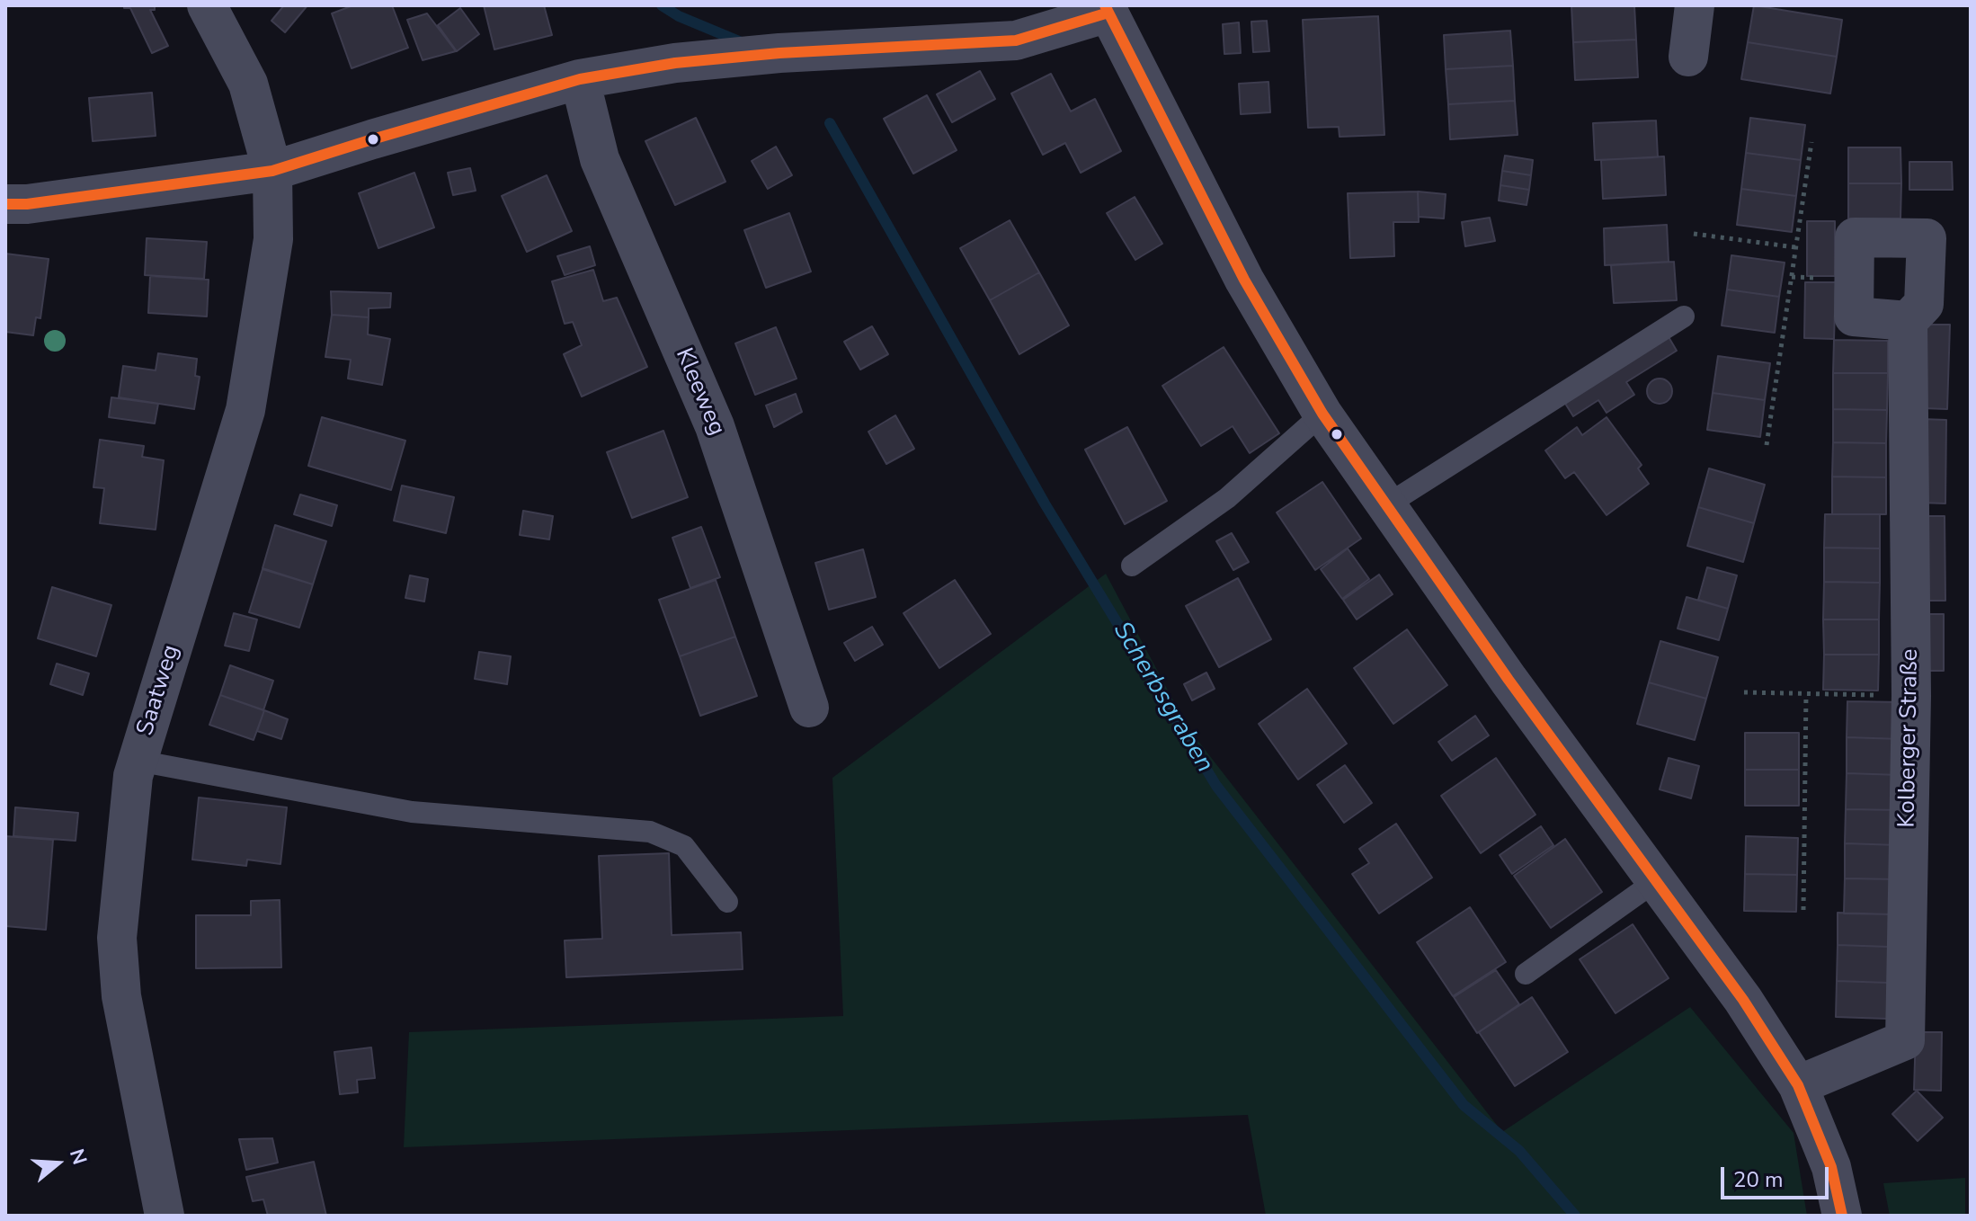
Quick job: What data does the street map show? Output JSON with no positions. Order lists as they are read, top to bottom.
{
  "streets": {
    "street": ["Kleeweg", "Saatweg", "Kolberger Straße"]
  },
  "water": ["Scherbsgraben"],
  "scale_bar": "20 m",
  "north": "right"
}
